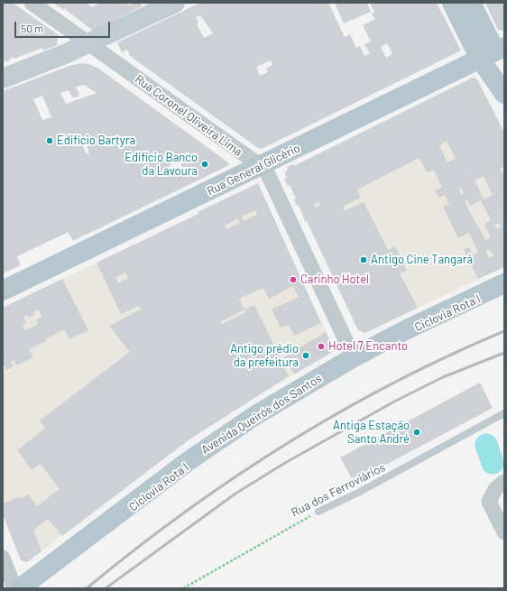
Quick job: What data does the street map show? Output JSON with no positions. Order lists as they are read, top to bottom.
{
  "streets": {
    "main road": ["Rua General Glicério", "Avenida Queirós dos Santos"],
    "street": ["Rua Coronel Oliveira Lima"],
    "lane": ["Rua dos Ferroviários"]
  },
  "crossings": [
    ["Rua Coronel Oliveira Lima", "Rua General Glicério"],
    ["Rua Coronel Oliveira Lima", "Avenida Queirós dos Santos"]
  ],
  "places": [
    "Edifício Bartyra",
    "Edifício Banco da Lavoura",
    "Antigo Cine Tangará",
    "Carinho Hotel",
    "Hotel 7 Encanto",
    "Antigo prédio da prefeitura",
    "Antiga Estação Santo André"
  ],
  "scale_bar": "50 m"
}
